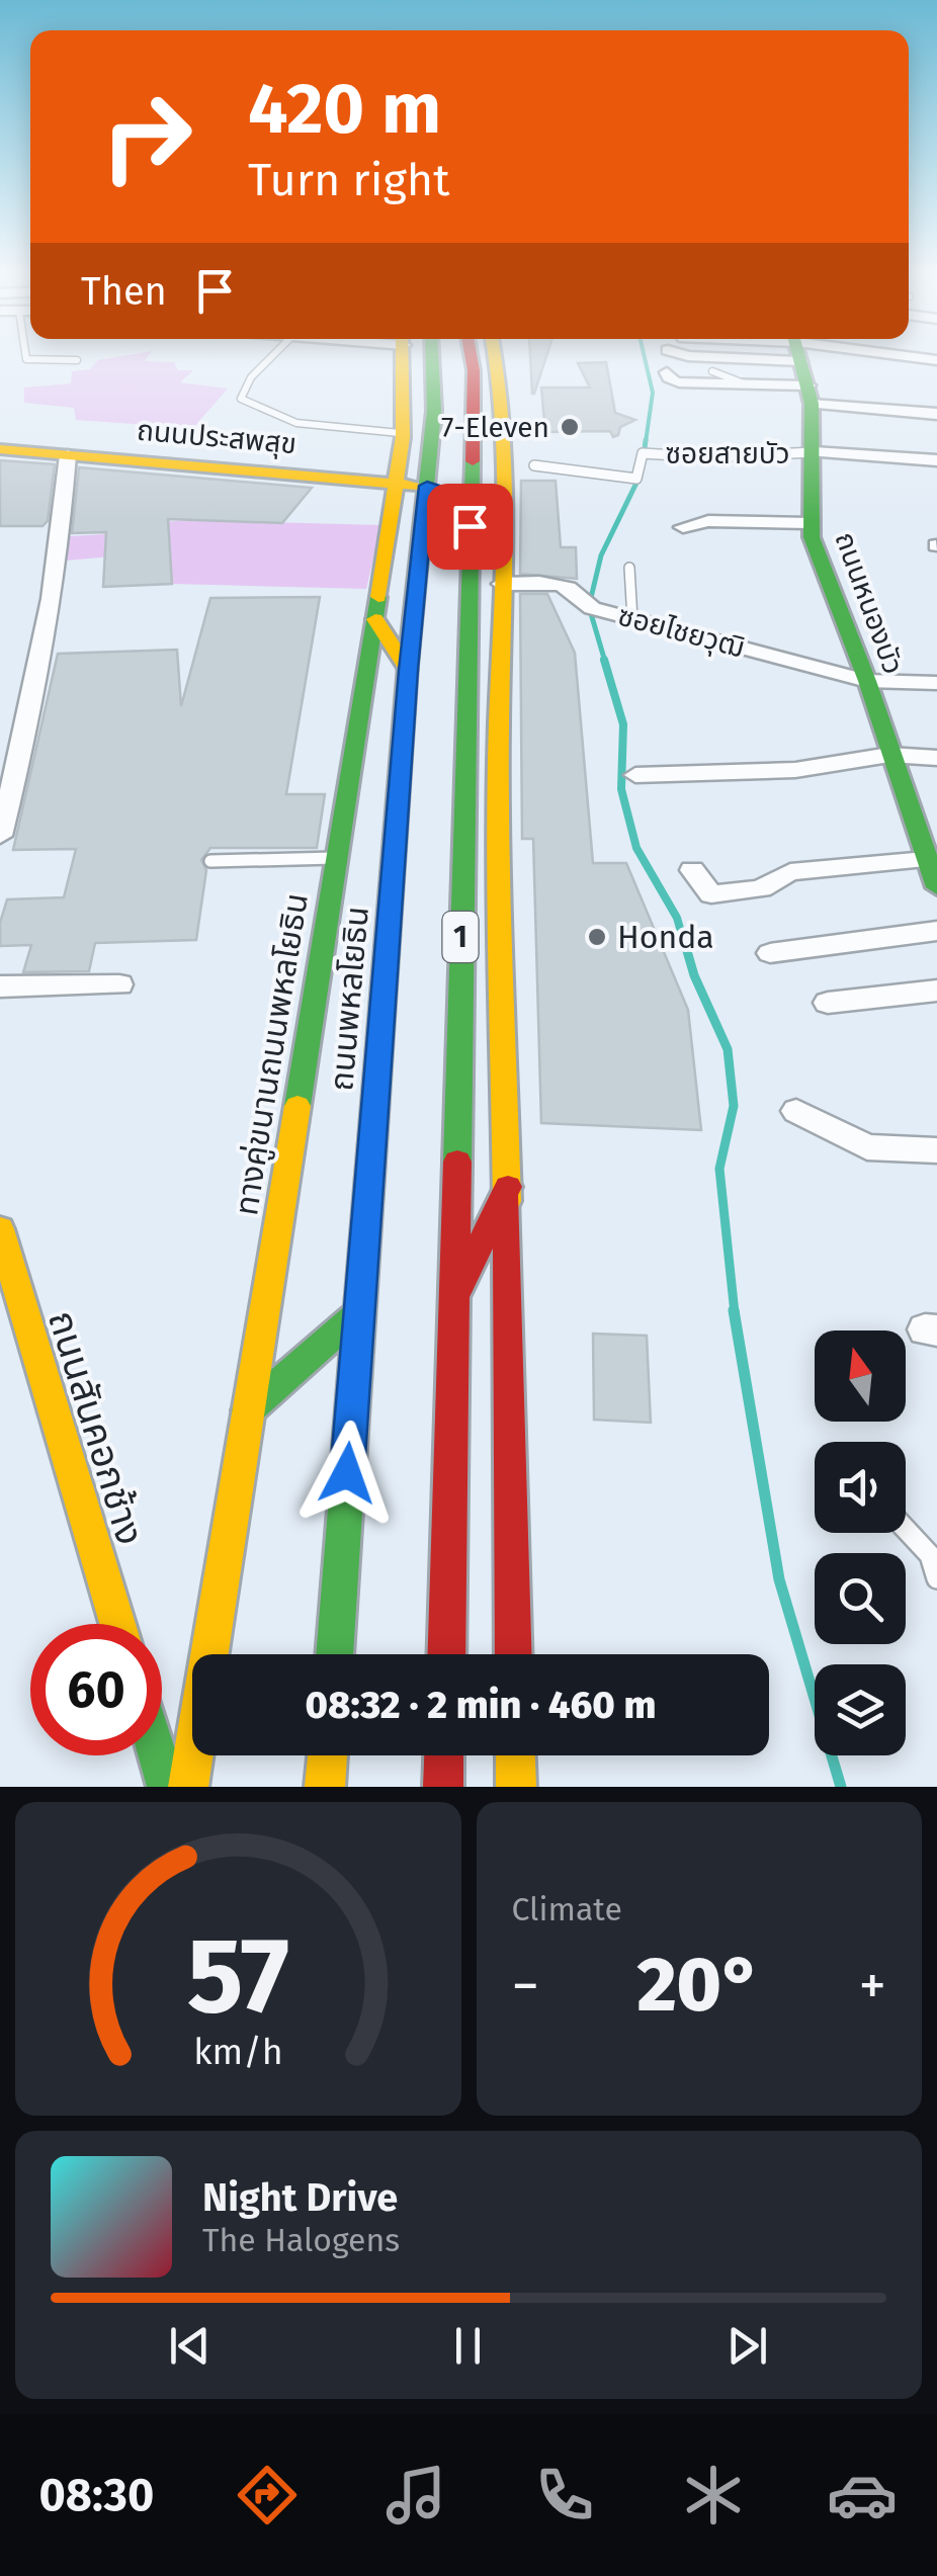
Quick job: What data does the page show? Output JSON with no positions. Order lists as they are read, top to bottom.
{
  "streets": {
    "main road": [
      "ถนนประสพสุข",
      "ถนนหนองบัว",
      "1",
      "ถนนพหลโยธิน",
      "ทางคู่ขนานถนนพหลโยธิน",
      "ถนนสันคอกช้าง"
    ],
    "street": ["ซอยไชยวุฒิ"],
    "lane": ["ซอยสายบัว"]
  },
  "crossings": [
    ["ถนนประสพสุข", "ถนนพหลโยธิน"],
    ["ถนนประสพสุข", "ทางคู่ขนานถนนพหลโยธิน"],
    ["ซอยสายบัว", "ถนนหนองบัว"],
    ["ถนนหนองบัว", "ซอยไชยวุฒิ"],
    ["ซอยไชยวุฒิ", "1"]
  ],
  "places": ["7-Eleven", "Honda"],
  "north": "top",
  "page": {
    "turn": ["420 m", "Turn right"],
    "then": "Then",
    "limit": "60",
    "trip": "08:32 · 2 min · 460 m",
    "tile": "Climate",
    "heat": ["−", "20°", "+"],
    "song": ["Night Drive", "The Halogens"],
    "tabs": "08:30",
    "gauge": ["57", "km/h"]
  }
}
